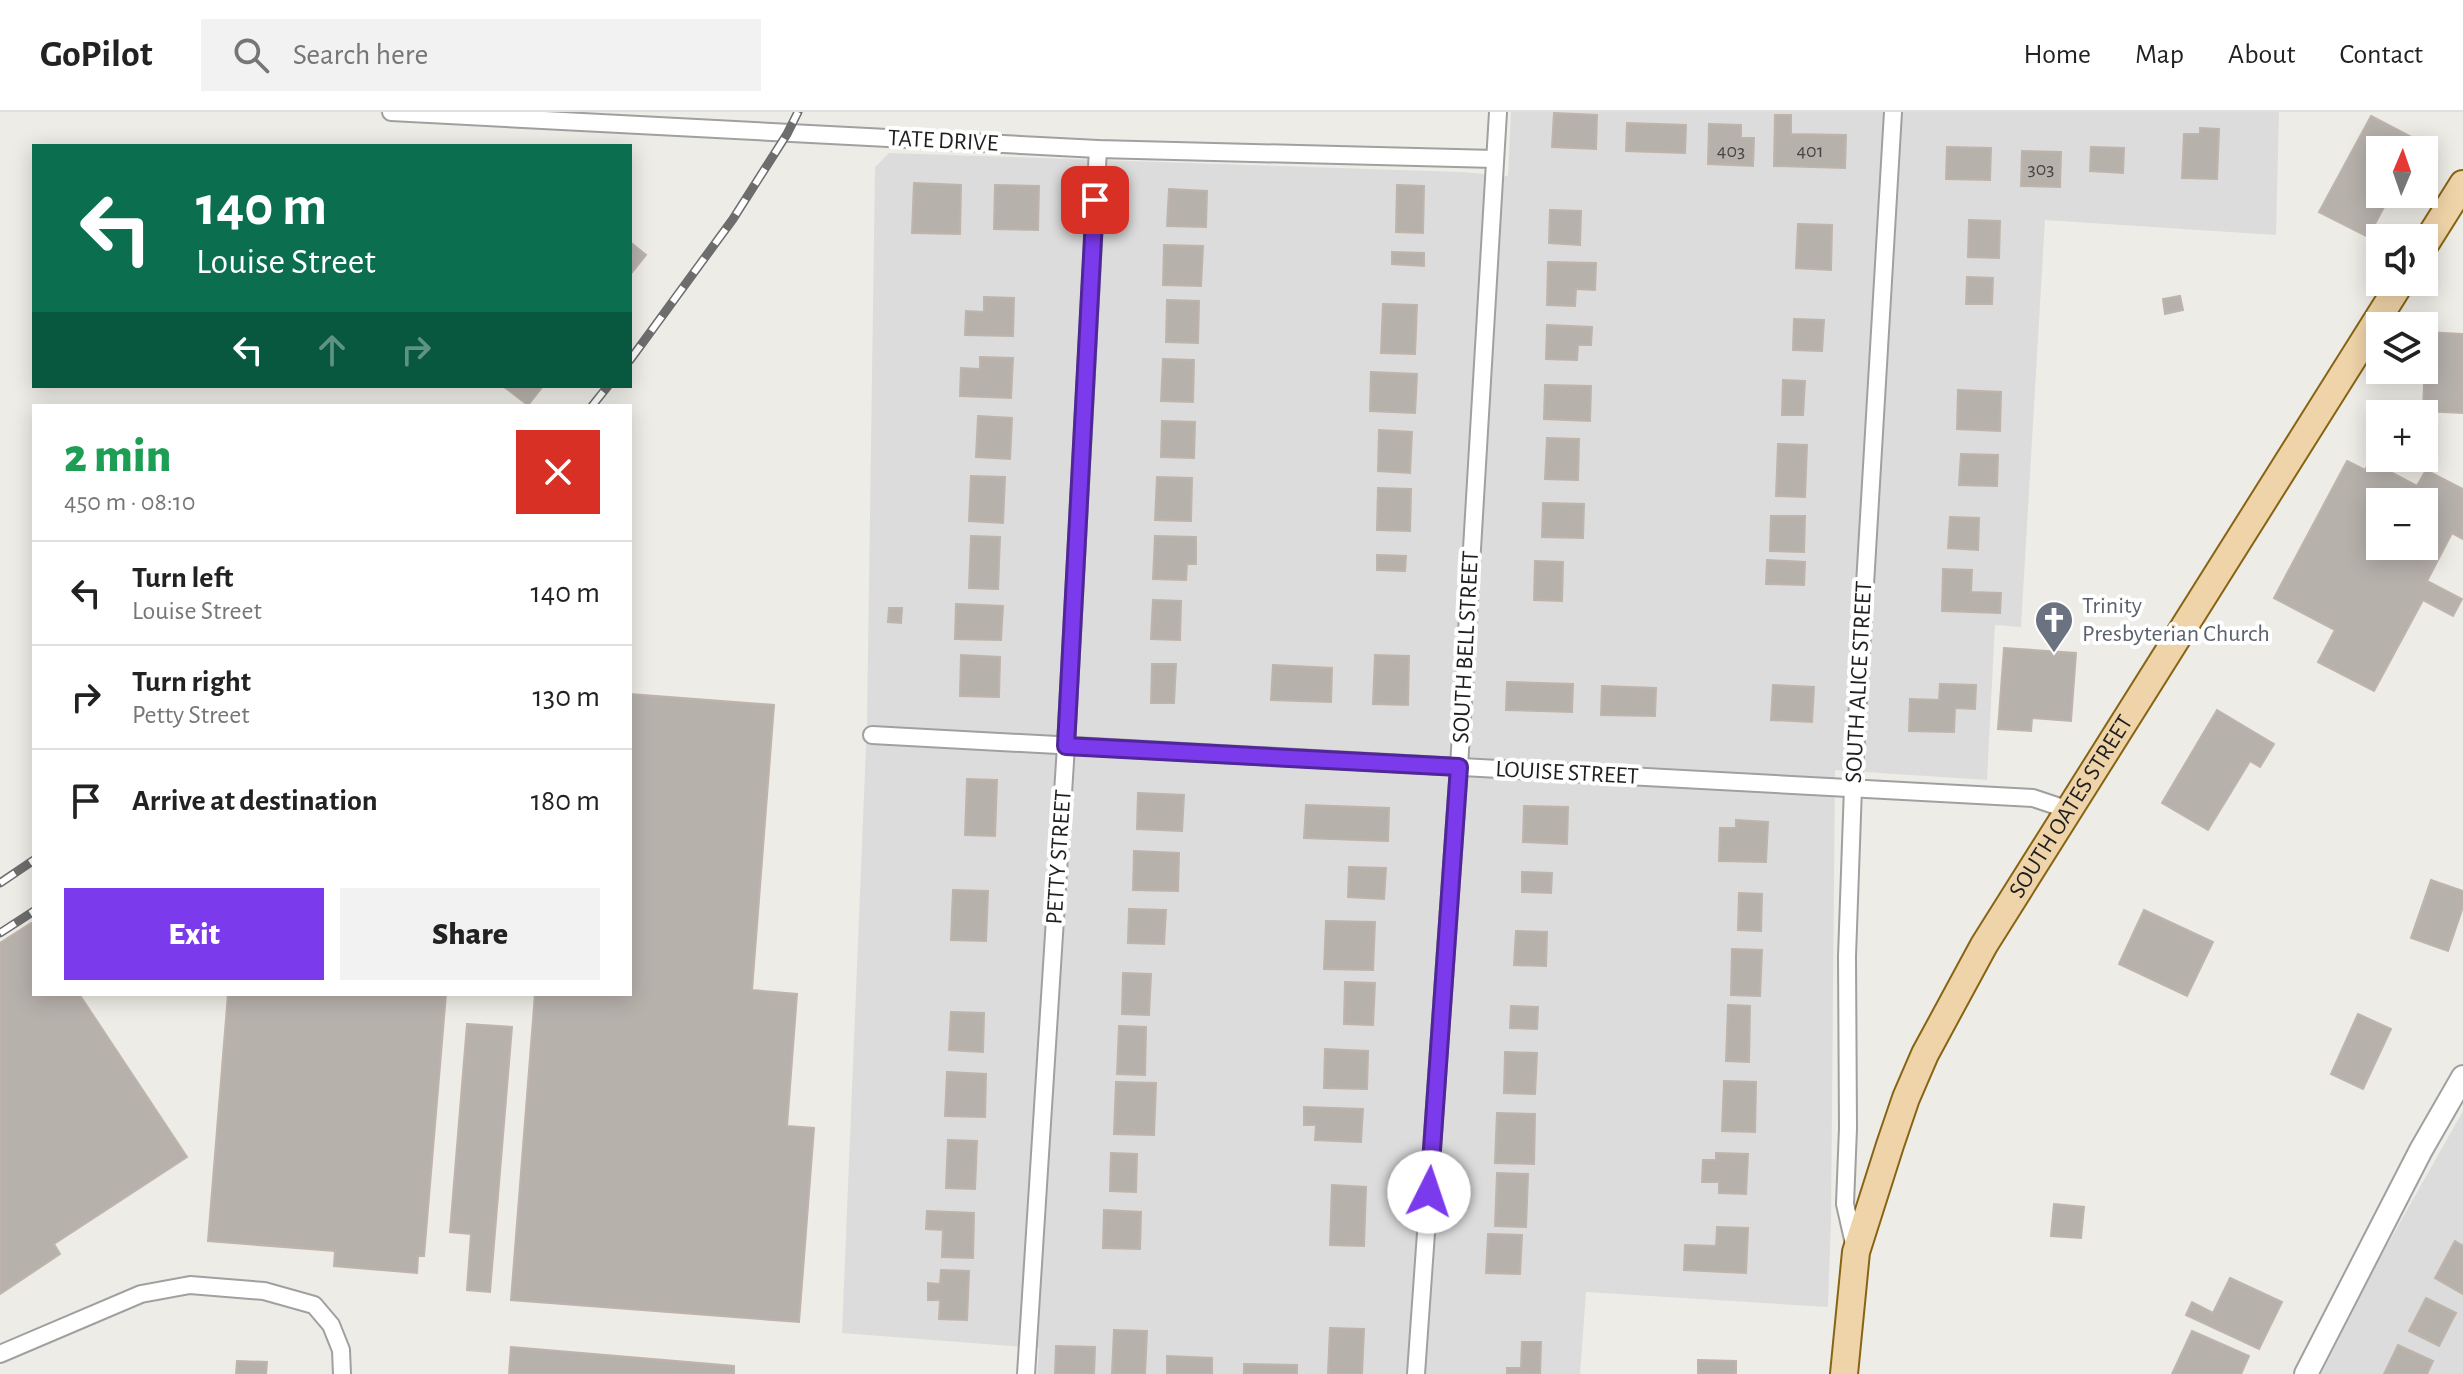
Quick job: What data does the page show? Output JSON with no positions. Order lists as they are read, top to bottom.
{
  "streets": {
    "main road": ["SOUTH OATES STREET"],
    "street": [
      "TATE DRIVE",
      "SOUTH BELL STREET",
      "SOUTH ALICE STREET",
      "LOUISE STREET",
      "PETTY STREET"
    ]
  },
  "crossings": [
    ["TATE DRIVE", "SOUTH BELL STREET"],
    ["TATE DRIVE", "PETTY STREET"],
    ["SOUTH BELL STREET", "LOUISE STREET"],
    ["SOUTH ALICE STREET", "LOUISE STREET"],
    ["SOUTH ALICE STREET", "SOUTH OATES STREET"],
    ["LOUISE STREET", "SOUTH OATES STREET"],
    ["LOUISE STREET", "PETTY STREET"]
  ],
  "places": {
    "church": ["Trinity Presbyterian Church"]
  },
  "house_numbers": ["403", "401", "303"],
  "north": "top",
  "page": {
    "header": "GoPilot",
    "search": "Search here",
    "nav": [
      "Home",
      "Map",
      "About",
      "Contact"
    ],
    "map_buttons": ["+", "−"],
    "turn": ["140 m", "Louise Street"],
    "heading": ["2 min", "450 m · 08:10"],
    "list": [
      {
        "name": "Turn left",
        "note": "Louise Street",
        "value": "140 m"
      },
      {
        "name": "Turn right",
        "note": "Petty Street",
        "value": "130 m"
      },
      {
        "name": "Arrive at destination",
        "value": "180 m"
      }
    ],
    "buttons": ["Exit", "Share"]
  }
}
